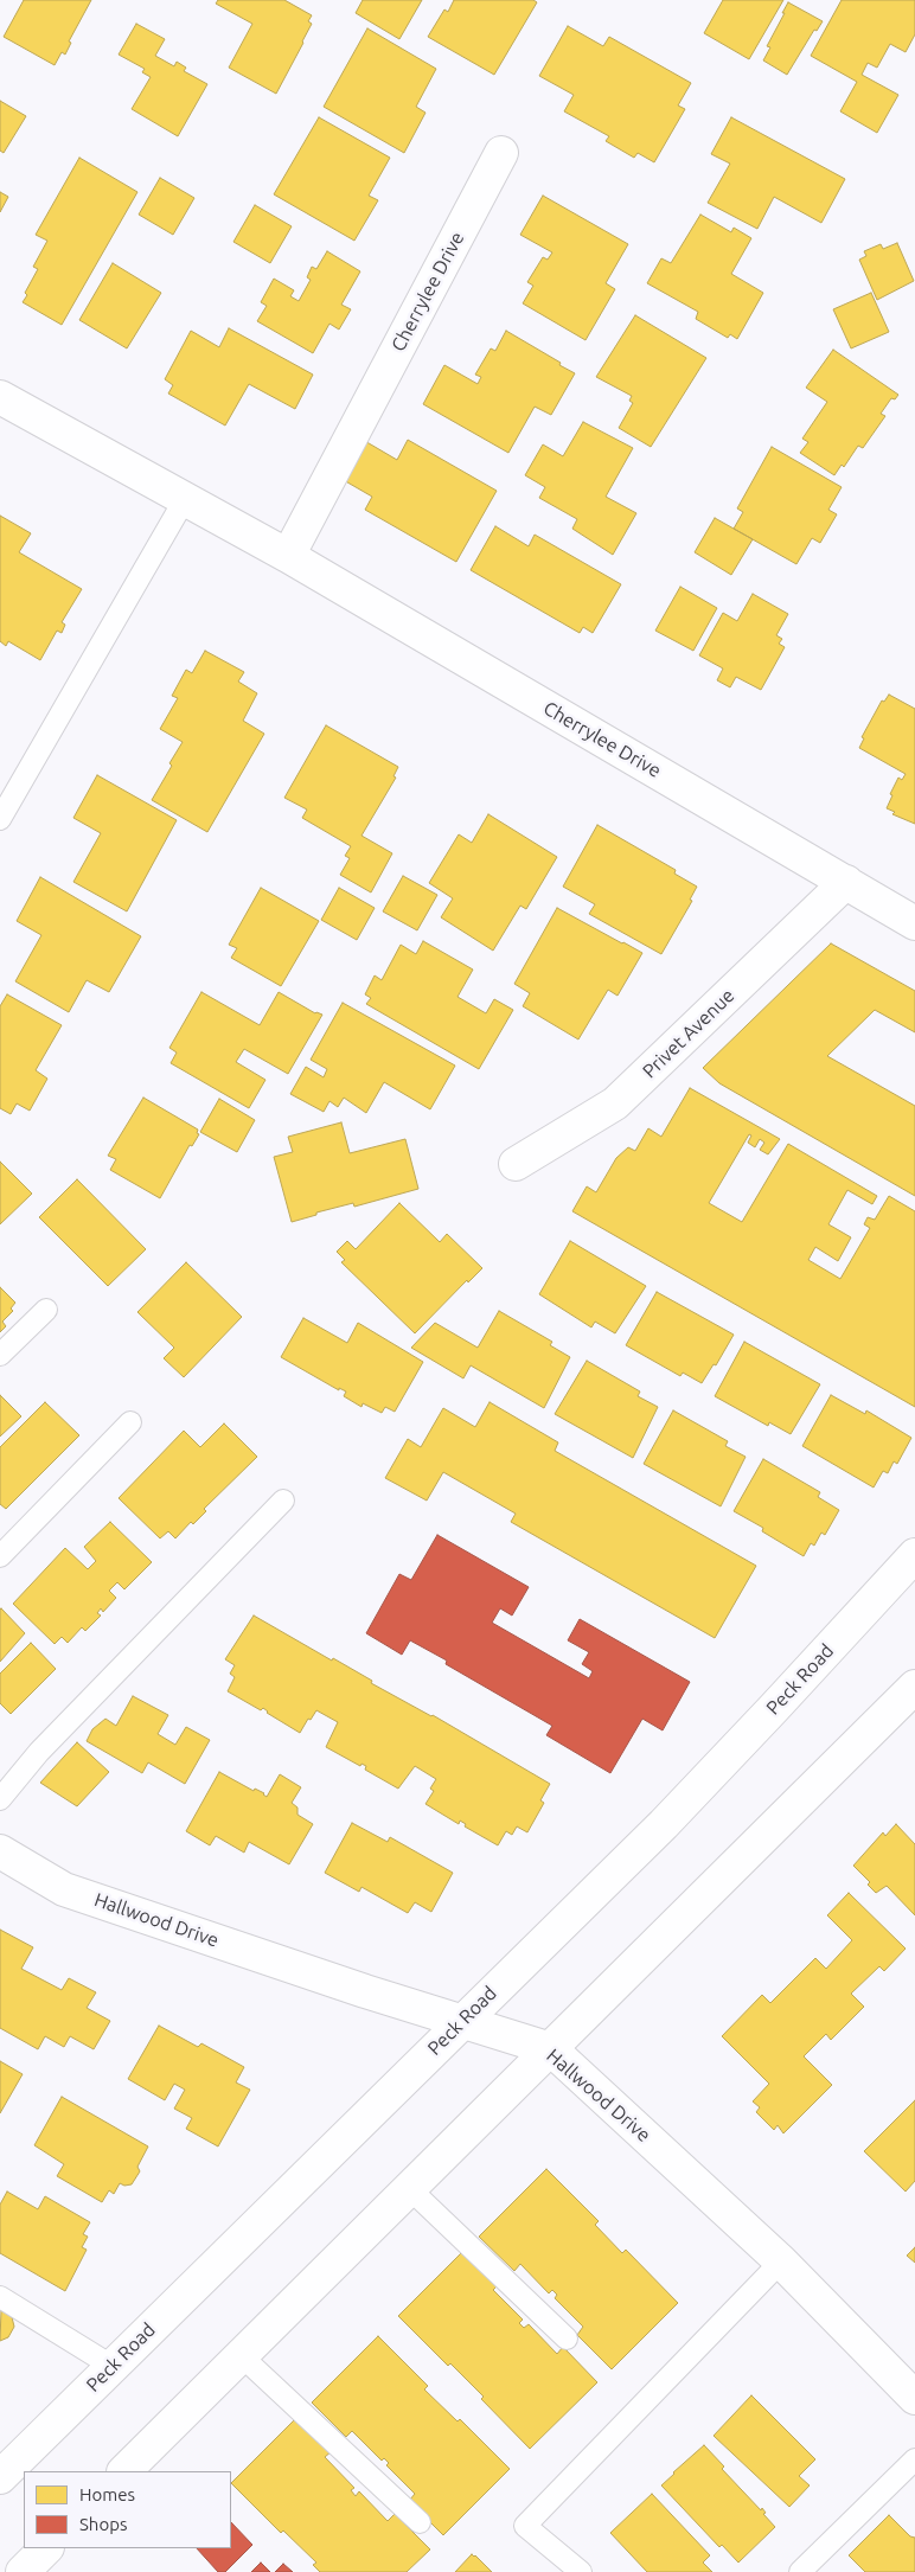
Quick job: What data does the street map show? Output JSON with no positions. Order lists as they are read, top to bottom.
{
  "streets": {
    "street": [
      "Cherrylee Drive",
      "Privet Avenue",
      "Peck Road",
      "Hallwood Drive"
    ]
  },
  "crossings": [
    ["Cherrylee Drive", "Privet Avenue"],
    ["Peck Road", "Hallwood Drive"]
  ],
  "legend": ["Homes", "Shops"]
}
